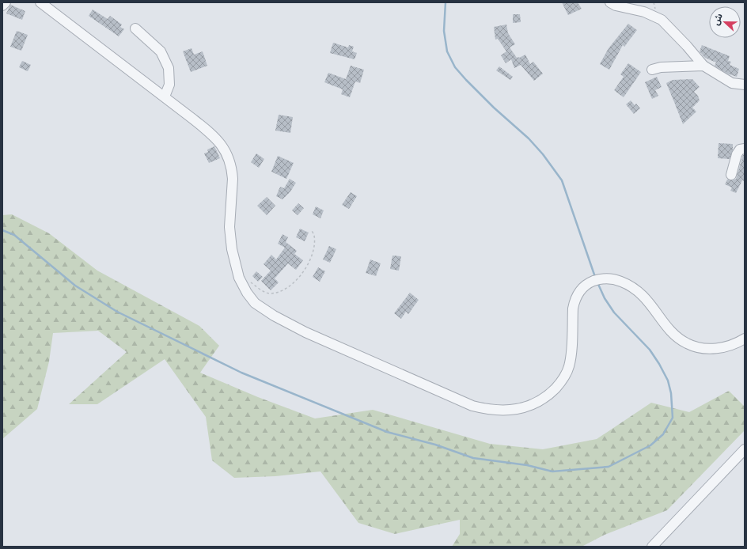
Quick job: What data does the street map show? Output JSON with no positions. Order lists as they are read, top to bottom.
{
  "north": "left"
}
